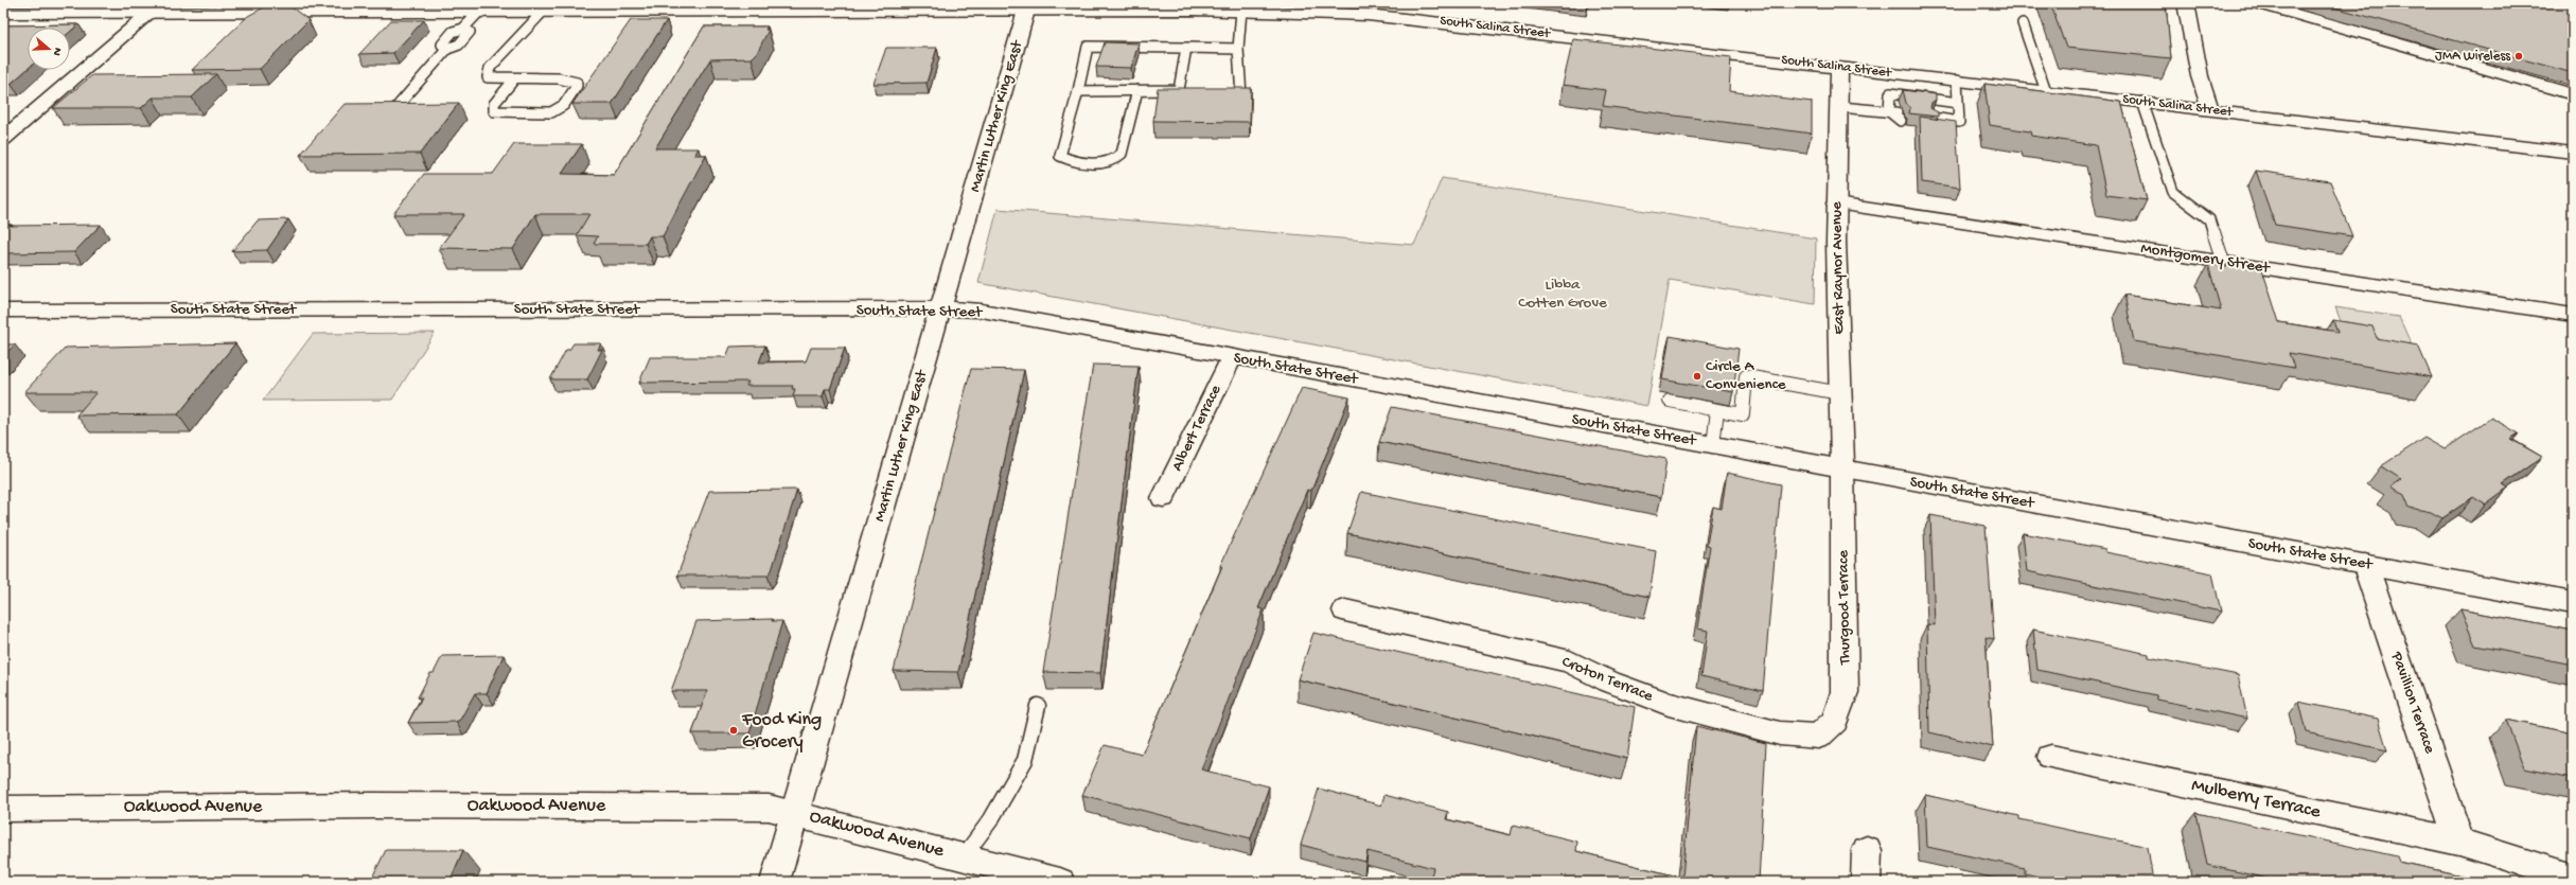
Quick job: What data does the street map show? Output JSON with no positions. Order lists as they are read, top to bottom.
{
  "streets": {
    "street": [
      "South Salina Street",
      "Martin Luther King East",
      "Montgomery Street",
      "East Raynor Avenue",
      "South State Street",
      "Albert Terrace",
      "Thurgood Terrace",
      "Croton Terrace",
      "Pavillion Terrace",
      "Mulberry Terrace",
      "Oakwood Avenue"
    ]
  },
  "crossings": [
    ["South Salina Street", "Martin Luther King East"],
    ["South Salina Street", "East Raynor Avenue"],
    ["Martin Luther King East", "South State Street"],
    ["Martin Luther King East", "Oakwood Avenue"],
    ["Montgomery Street", "East Raynor Avenue"],
    ["East Raynor Avenue", "South State Street"],
    ["East Raynor Avenue", "Thurgood Terrace"],
    ["South State Street", "Albert Terrace"],
    ["South State Street", "Thurgood Terrace"],
    ["South State Street", "Pavillion Terrace"],
    ["Thurgood Terrace", "Croton Terrace"],
    ["Pavillion Terrace", "Mulberry Terrace"]
  ],
  "parks": ["Libba Cotten Grove"],
  "places": ["JMA Wireless", "Circle A Convenience", "Food King Grocery"],
  "north": "right"
}
